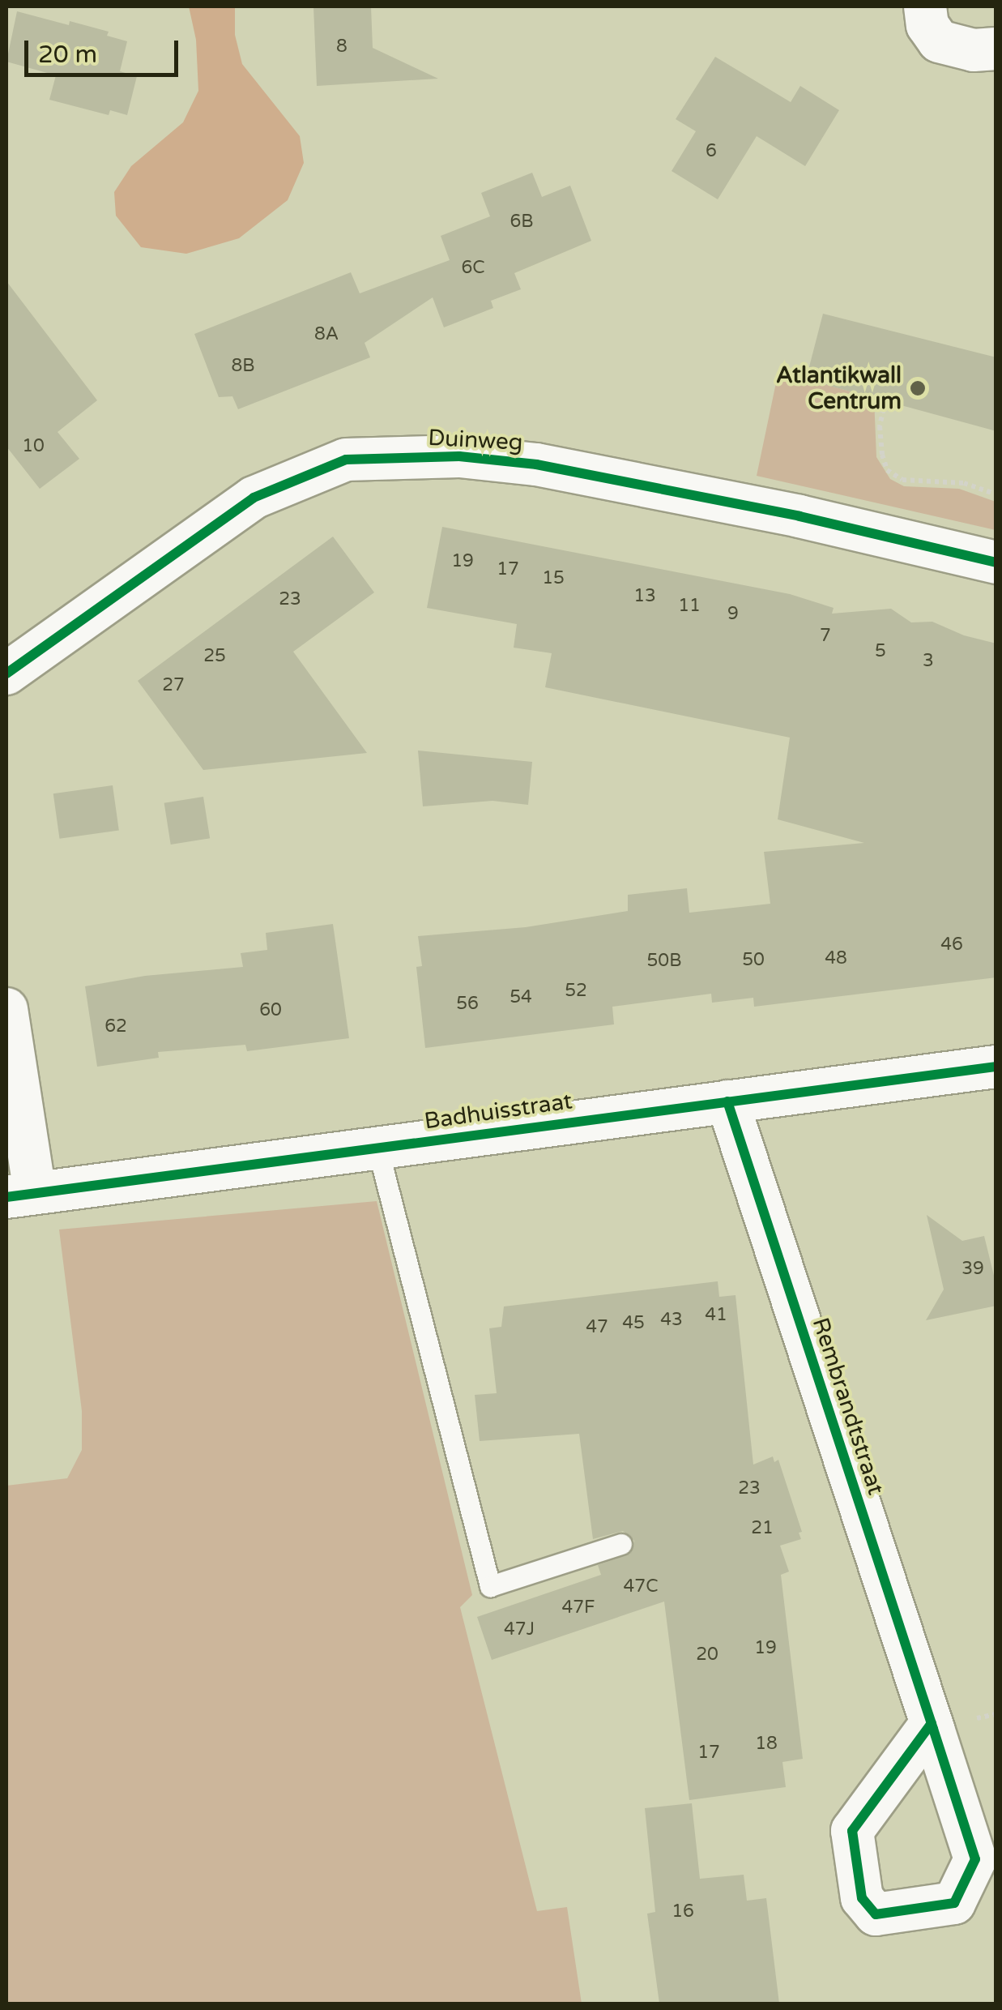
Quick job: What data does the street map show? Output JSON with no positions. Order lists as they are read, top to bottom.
{
  "streets": {
    "street": ["Duinweg", "Badhuisstraat", "Rembrandtstraat"]
  },
  "crossings": [
    ["Badhuisstraat", "Rembrandtstraat"]
  ],
  "places": ["Atlantikwall Centrum"],
  "house_numbers": [
    "8",
    "6",
    "6B",
    "6C",
    "8A",
    "8B",
    "10",
    "19",
    "17",
    "15",
    "13",
    "23",
    "11",
    "9",
    "7",
    "5",
    "25",
    "3",
    "27",
    "46",
    "48",
    "50",
    "50B",
    "52",
    "54",
    "56",
    "60",
    "62",
    "39",
    "41",
    "43",
    "45",
    "47",
    "23",
    "21",
    "47C",
    "47F",
    "47J",
    "19",
    "20",
    "18",
    "17",
    "16"
  ],
  "scale_bar": "20 m"
}
